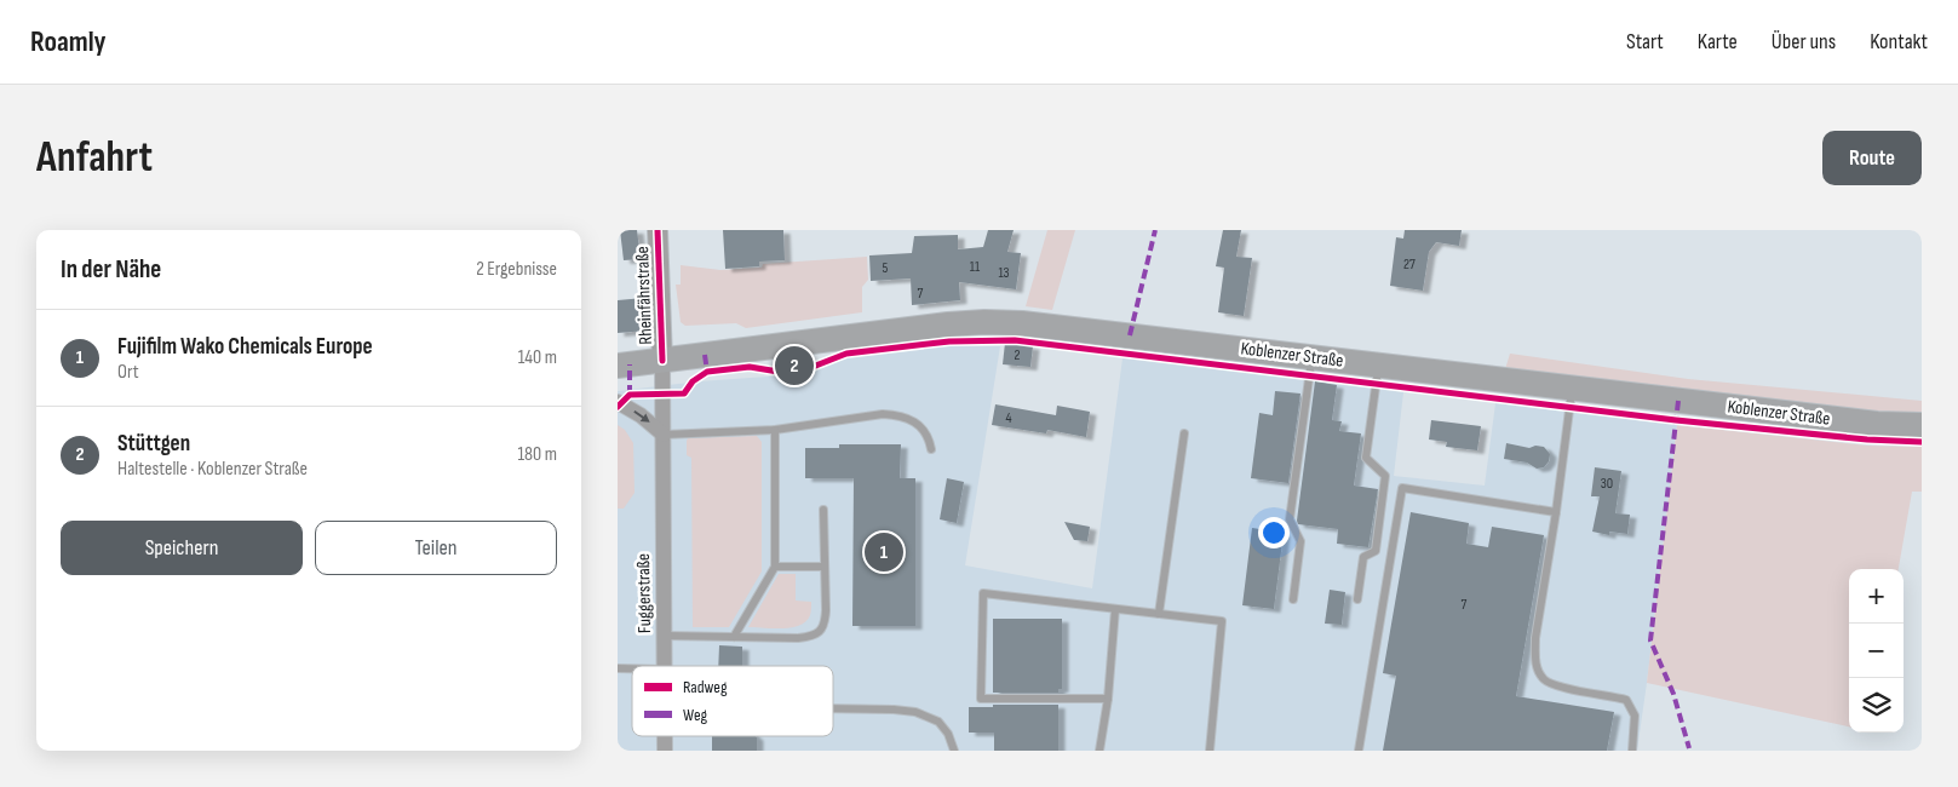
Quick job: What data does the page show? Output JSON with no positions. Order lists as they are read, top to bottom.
{
  "streets": {
    "main road": ["Koblenzer Straße"],
    "street": ["Rheinfährstraße", "Fuggerstraße"]
  },
  "crossings": [
    ["Rheinfährstraße", "Koblenzer Straße"],
    ["Rheinfährstraße", "Fuggerstraße"],
    ["Koblenzer Straße", "Fuggerstraße"]
  ],
  "house_numbers": [
    "27",
    "11",
    "5",
    "13",
    "7",
    "2",
    "4",
    "30",
    "7"
  ],
  "legend": ["Radweg", "Weg"],
  "page": {
    "header": "Roamly",
    "nav": [
      "Start",
      "Karte",
      "Über uns",
      "Kontakt"
    ],
    "buttons": [
      "Route",
      ["Speichern", "Teilen"]
    ],
    "title": "Anfahrt",
    "heading": ["In der Nähe", "2 Ergebnisse"],
    "list": [
      {
        "mark": "1",
        "name": "Fujifilm Wako Chemicals Europe",
        "note": "Ort",
        "value": "140 m"
      },
      {
        "mark": "2",
        "name": "Stüttgen",
        "note": "Haltestelle · Koblenzer Straße",
        "value": "180 m"
      }
    ],
    "pins": ["2", "1"],
    "map_buttons": ["+", "−"]
  }
}
